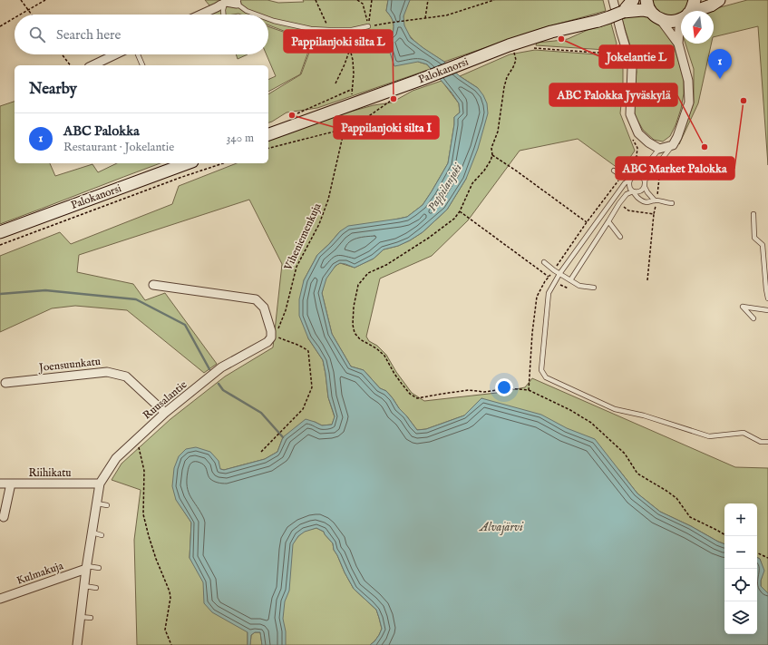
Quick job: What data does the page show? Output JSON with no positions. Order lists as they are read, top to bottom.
{
  "streets": {
    "main road": ["Palokanorsi"],
    "street": [
      "Joensuunkatu",
      "Ruusalantie",
      "Riihikatu",
      "Kulmakuja"
    ],
    "path": ["Viheniemenkuja"]
  },
  "crossings": [
    ["Joensuunkatu", "Ruusalantie"],
    ["Ruusalantie", "Riihikatu"],
    ["Ruusalantie", "Kulmakuja"]
  ],
  "water": ["Pappilanjoki", "Alvajärvi"],
  "places": [
    "Jokelantie L",
    "Pappilanjoki silta L",
    "ABC Market Palokka",
    "Pappilanjoki silta I",
    "ABC Palokka Jyväskylä"
  ],
  "north": "bottom",
  "page": {
    "search": "Search here",
    "pins": "1",
    "heading": "Nearby",
    "list": [
      {
        "mark": "1",
        "name": "ABC Palokka",
        "note": "Restaurant · Jokelantie",
        "value": "340 m"
      }
    ],
    "map_buttons": ["+", "−"]
  }
}
